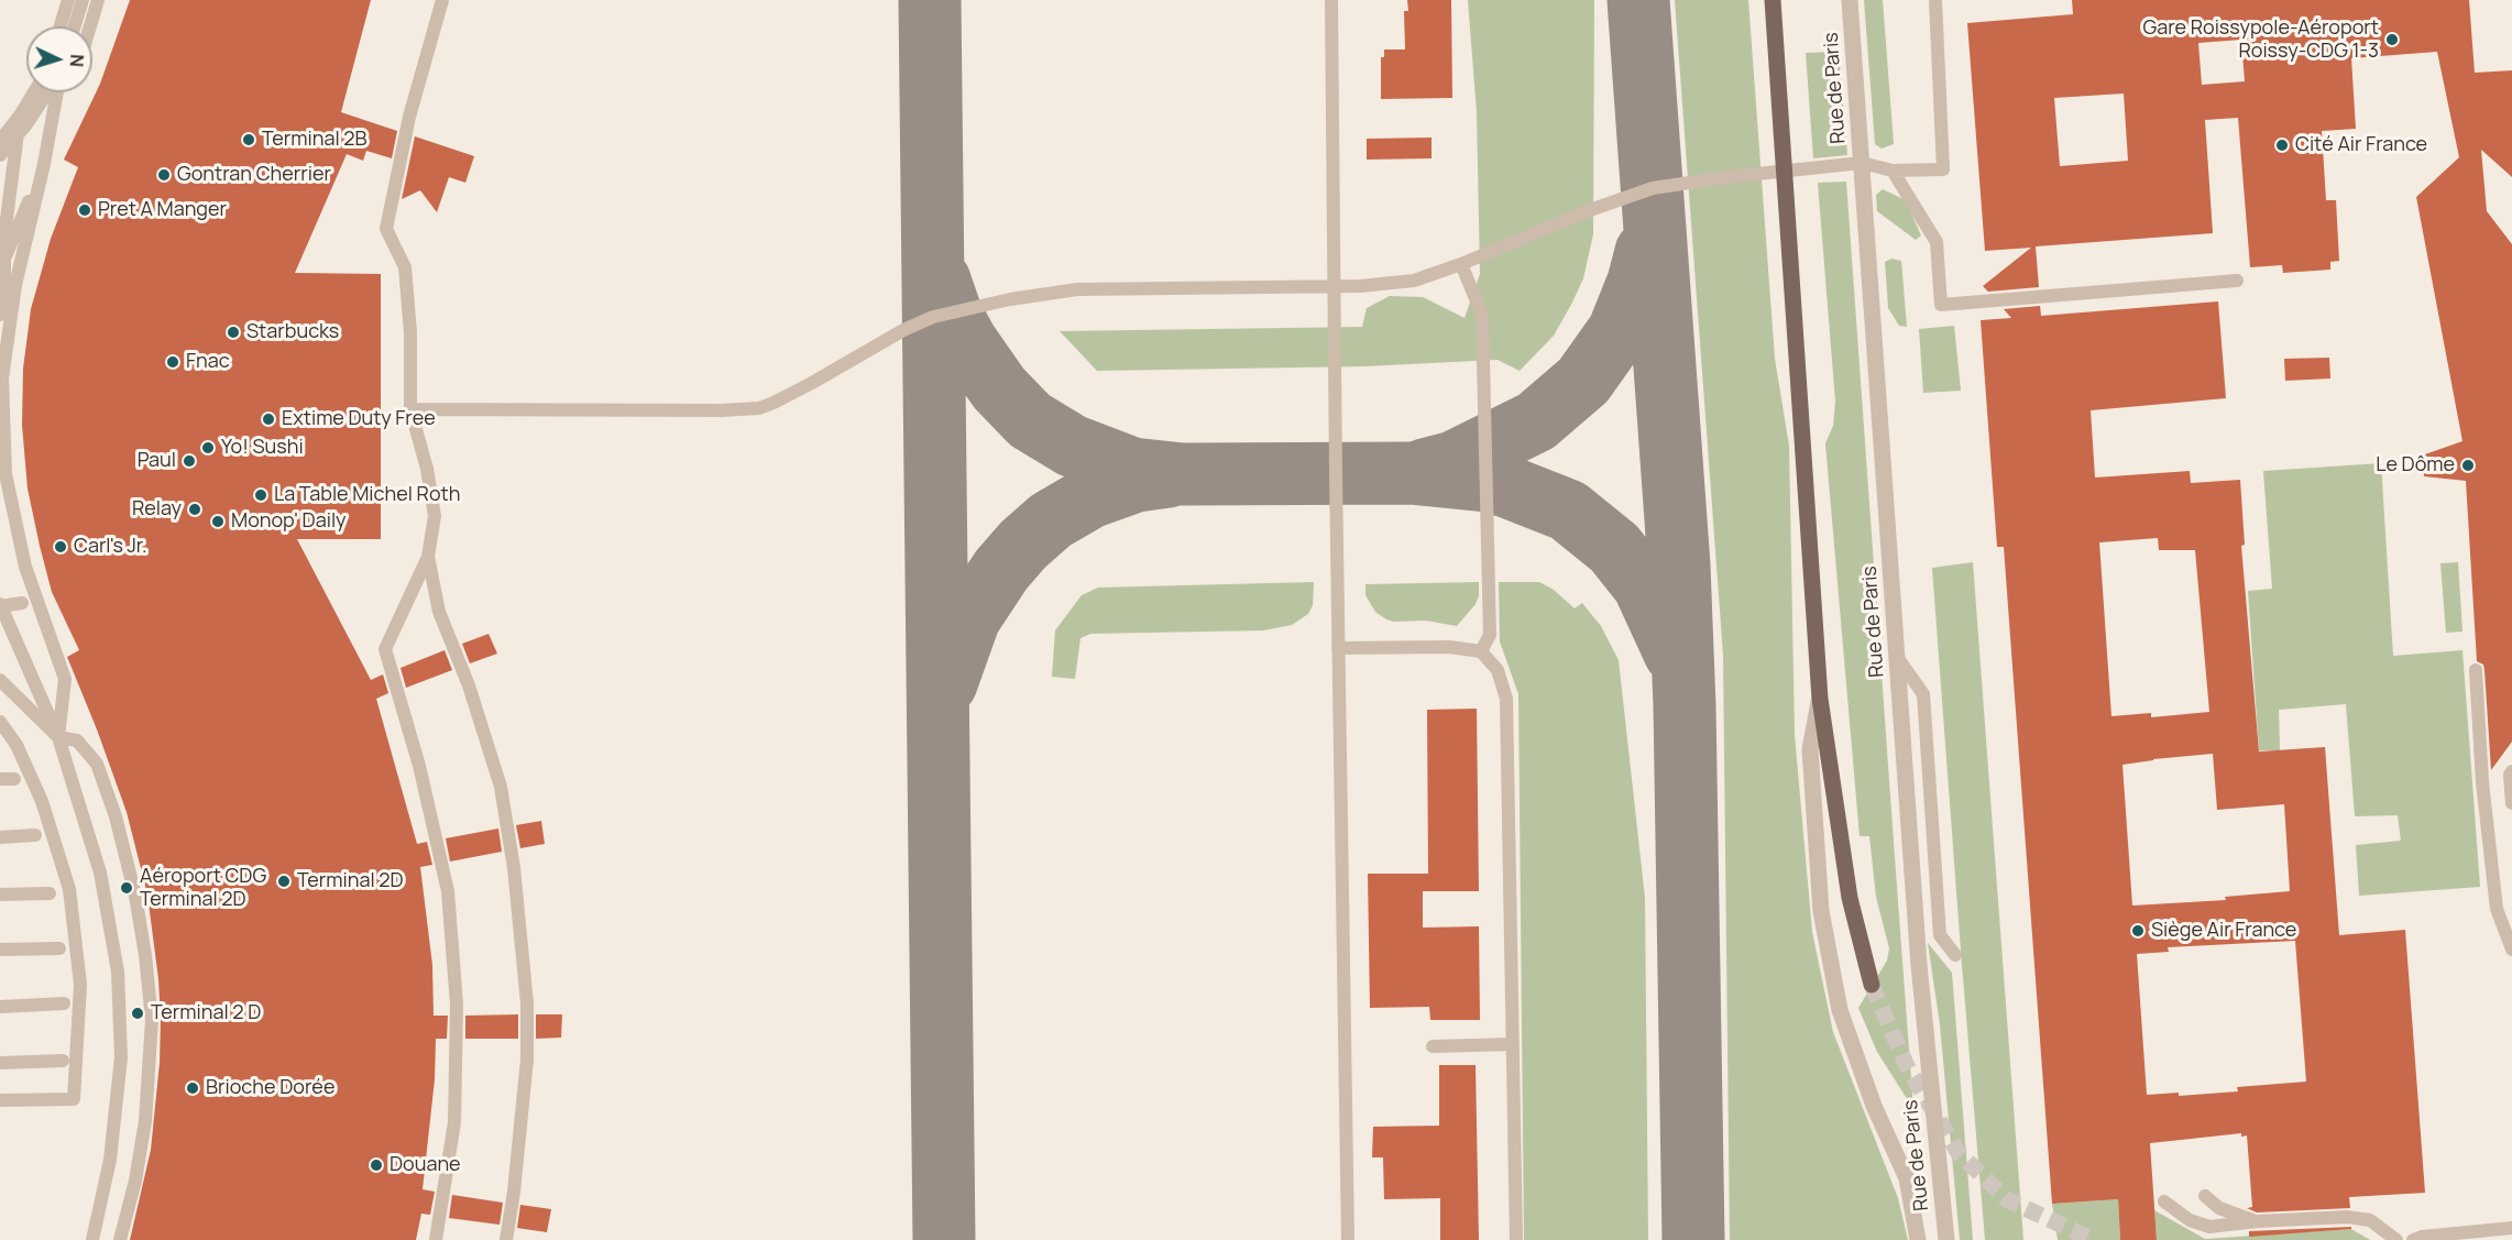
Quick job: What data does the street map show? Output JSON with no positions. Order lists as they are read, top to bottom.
{
  "streets": {
    "street": ["Rue de Paris"]
  },
  "places": [
    "Gare Roissypole-Aéroport Roissy-CDG 1-3",
    "Terminal 2B",
    "Cité Air France",
    "Gontran Cherrier",
    "Pret A Manger",
    "Starbucks",
    "Fnac",
    "Extime Duty Free",
    "Yo! Sushi",
    "Paul",
    "Le Dôme",
    "La Table Michel Roth",
    "Relay",
    "Monop' Daily",
    "Carl's Jr.",
    "Terminal 2D",
    "Aéroport CDG Terminal 2D",
    "Siège Air France",
    "Terminal 2 D",
    "Brioche Dorée",
    "Douane"
  ],
  "north": "right"
}
